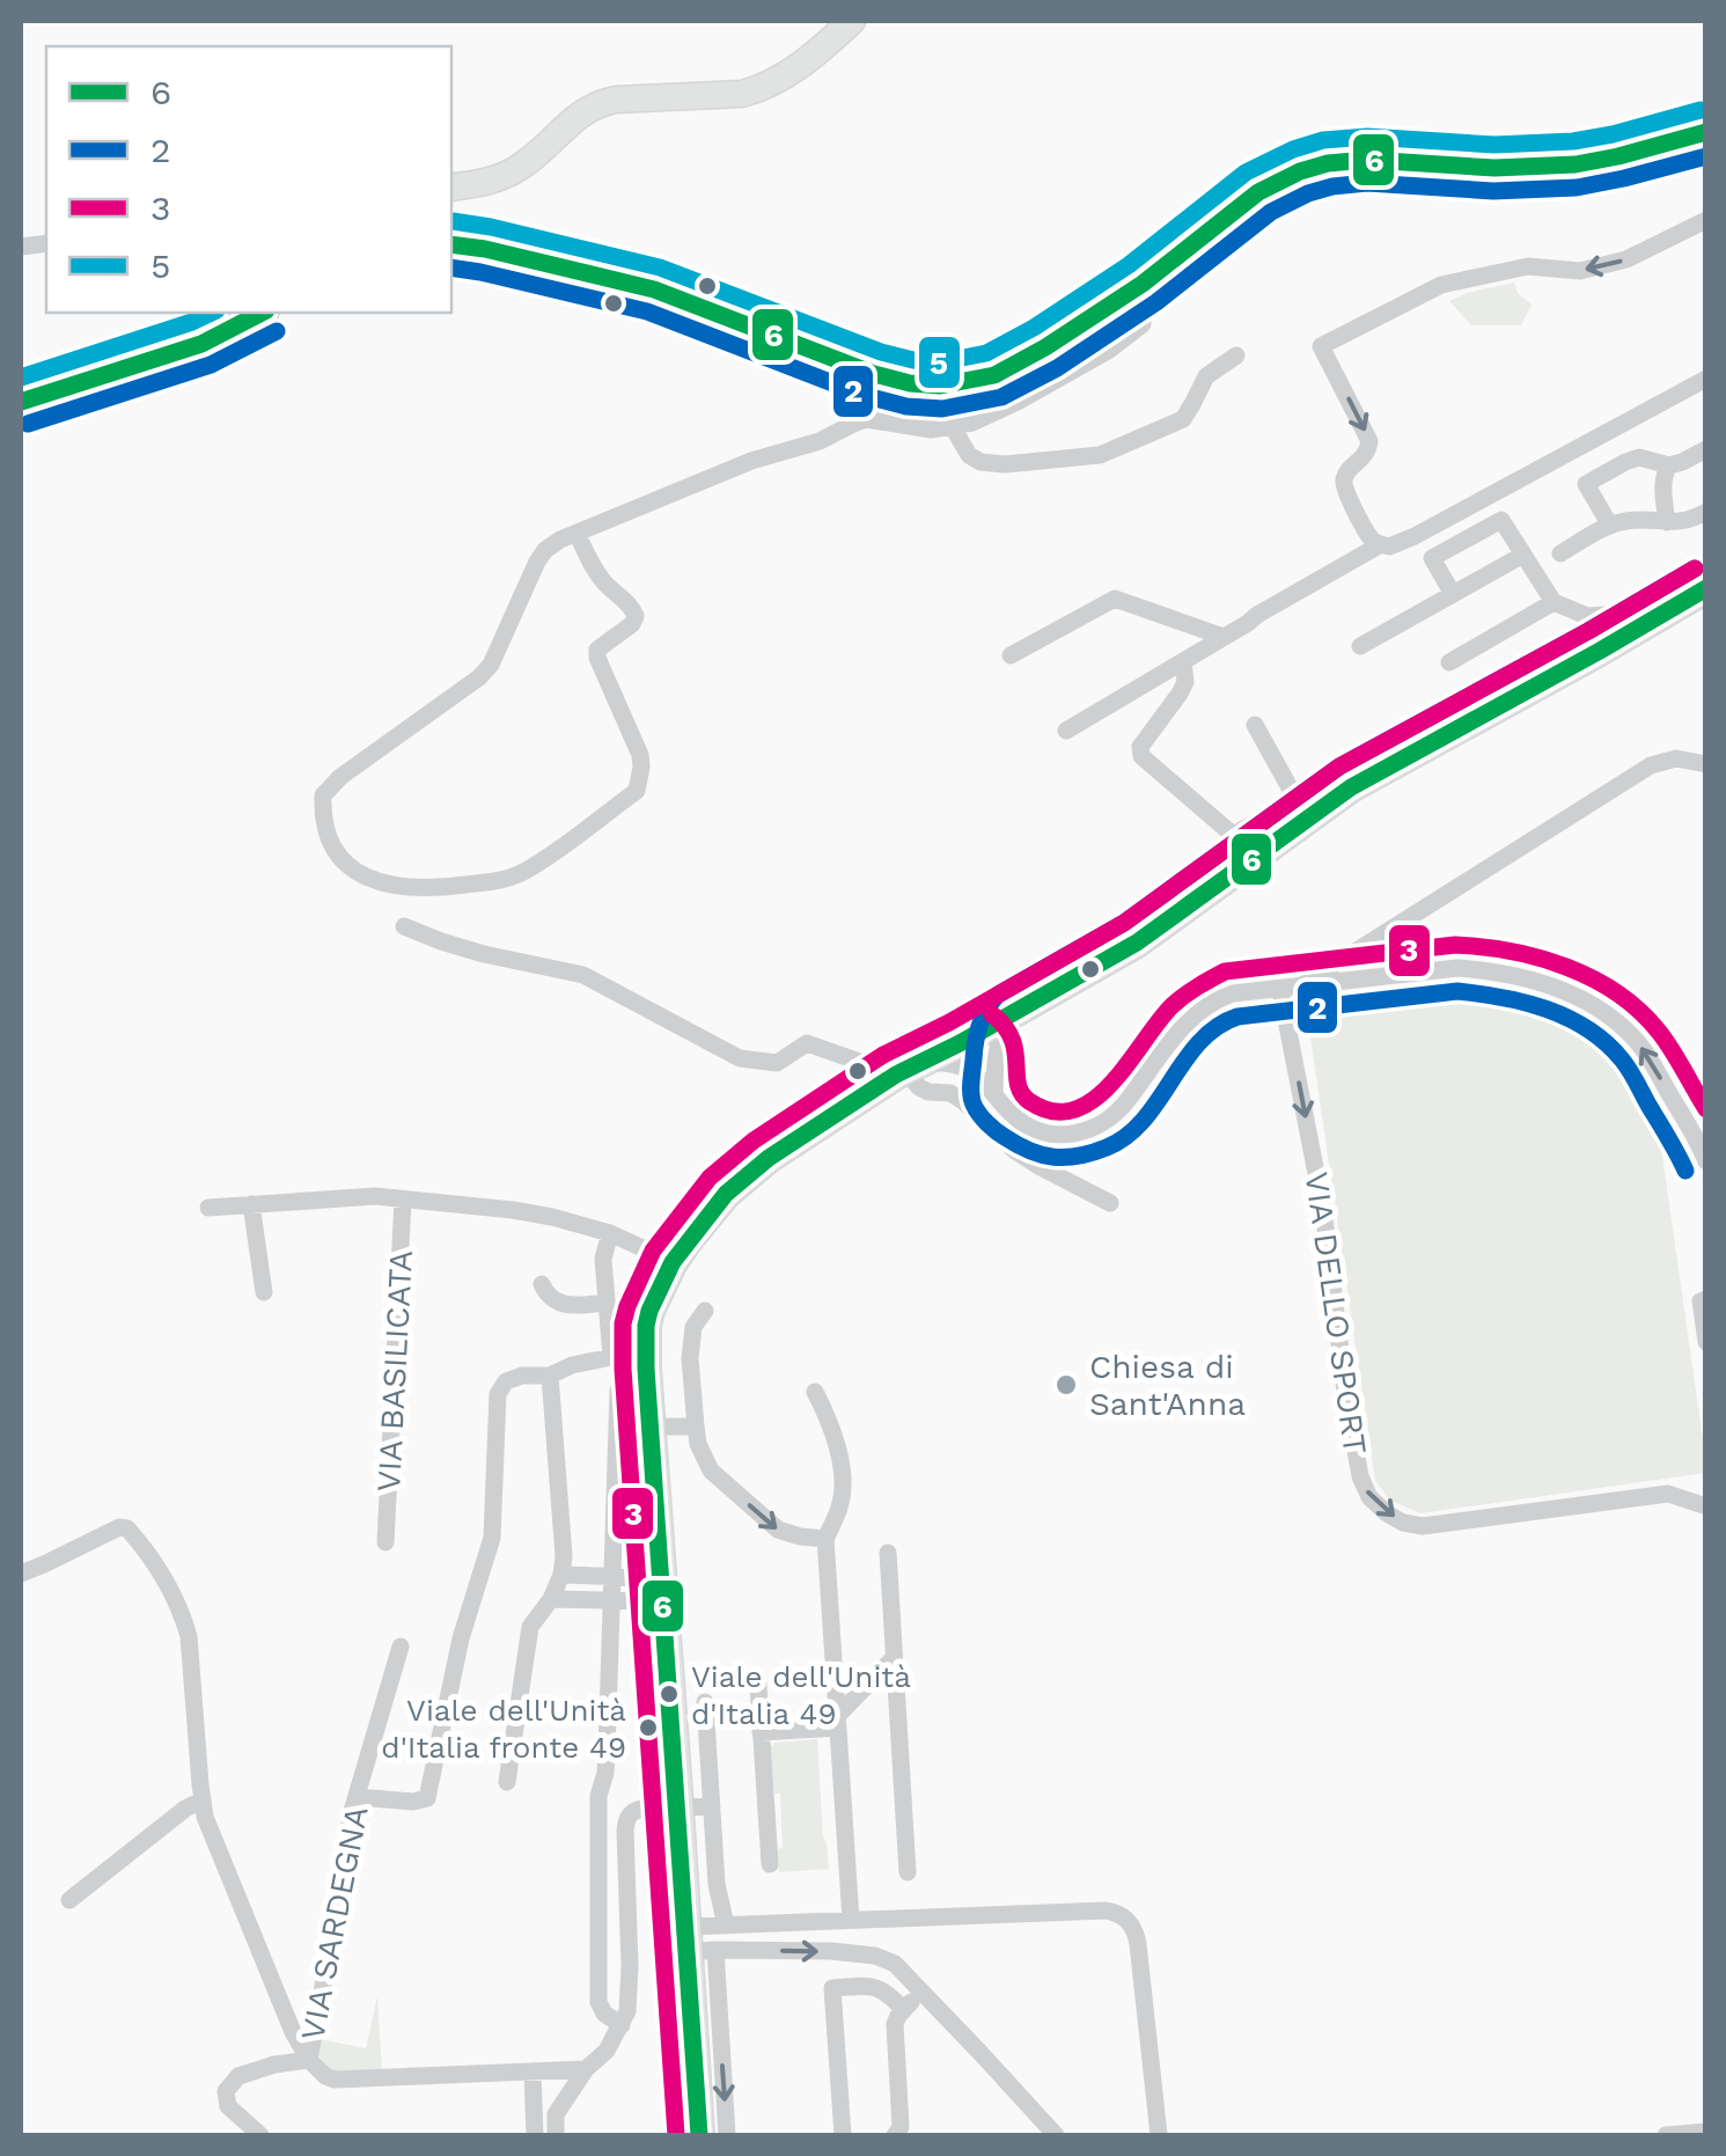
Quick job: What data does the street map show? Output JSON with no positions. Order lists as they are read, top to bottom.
{
  "streets": {
    "street": ["VIA DELLO SPORT", "VIA BASILICATA", "VIA SARDEGNA"]
  },
  "places": ["Chiesa di Sant'Anna", "Viale dell'Unità d'Italia 49", "Viale dell'Unità d'Italia fronte 49"],
  "lines": [
    "transit line 5",
    "transit line 6",
    "transit line 2",
    "transit line 3"
  ],
  "legend": [
    "6",
    "2",
    "3",
    "5"
  ]
}
